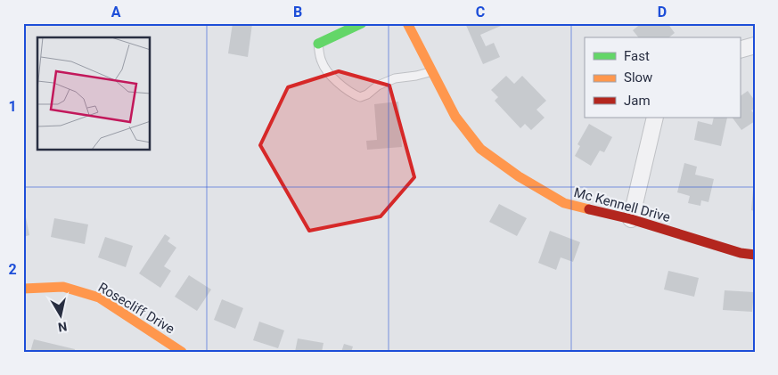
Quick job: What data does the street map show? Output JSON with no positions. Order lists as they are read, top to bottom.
{
  "streets": {
    "street": ["Mc Kennell Drive", "Rosecliff Drive"]
  },
  "legend": ["Fast", "Slow", "Jam"],
  "north": "bottom",
  "grid": {
    "columns": [
      "A",
      "B",
      "C",
      "D"
    ],
    "rows": ["1", "2"]
  }
}
